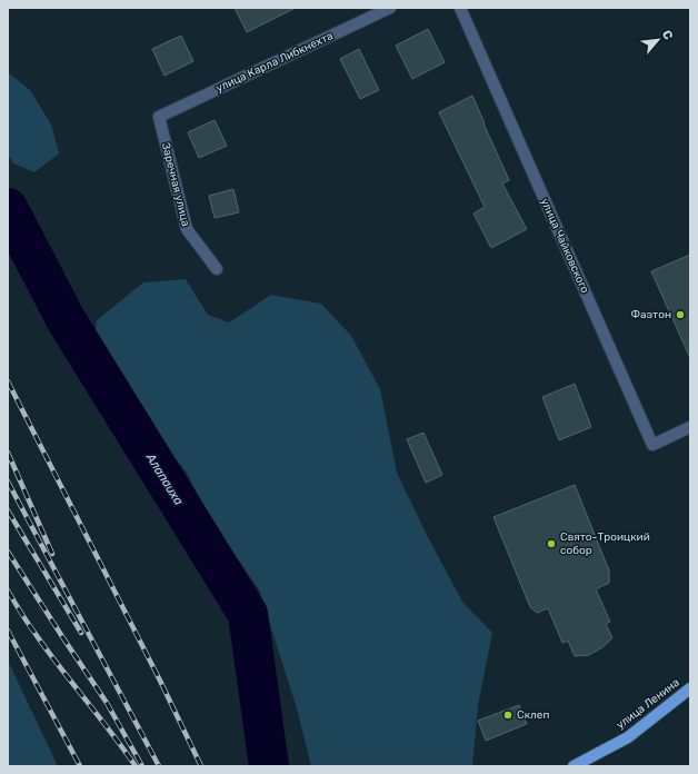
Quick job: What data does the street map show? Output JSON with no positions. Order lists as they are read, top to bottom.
{
  "streets": {
    "main road": ["улица Ленина"],
    "street": ["улица Карла Либкнехта", "Заречная улица", "улица Чайковского"]
  },
  "crossings": [
    ["улица Карла Либкнехта", "Заречная улица"]
  ],
  "water": ["Алапаиха"],
  "places": ["Фаэтон", "Свято-Троицкий собор", "Склеп"],
  "north": "top right"
}
